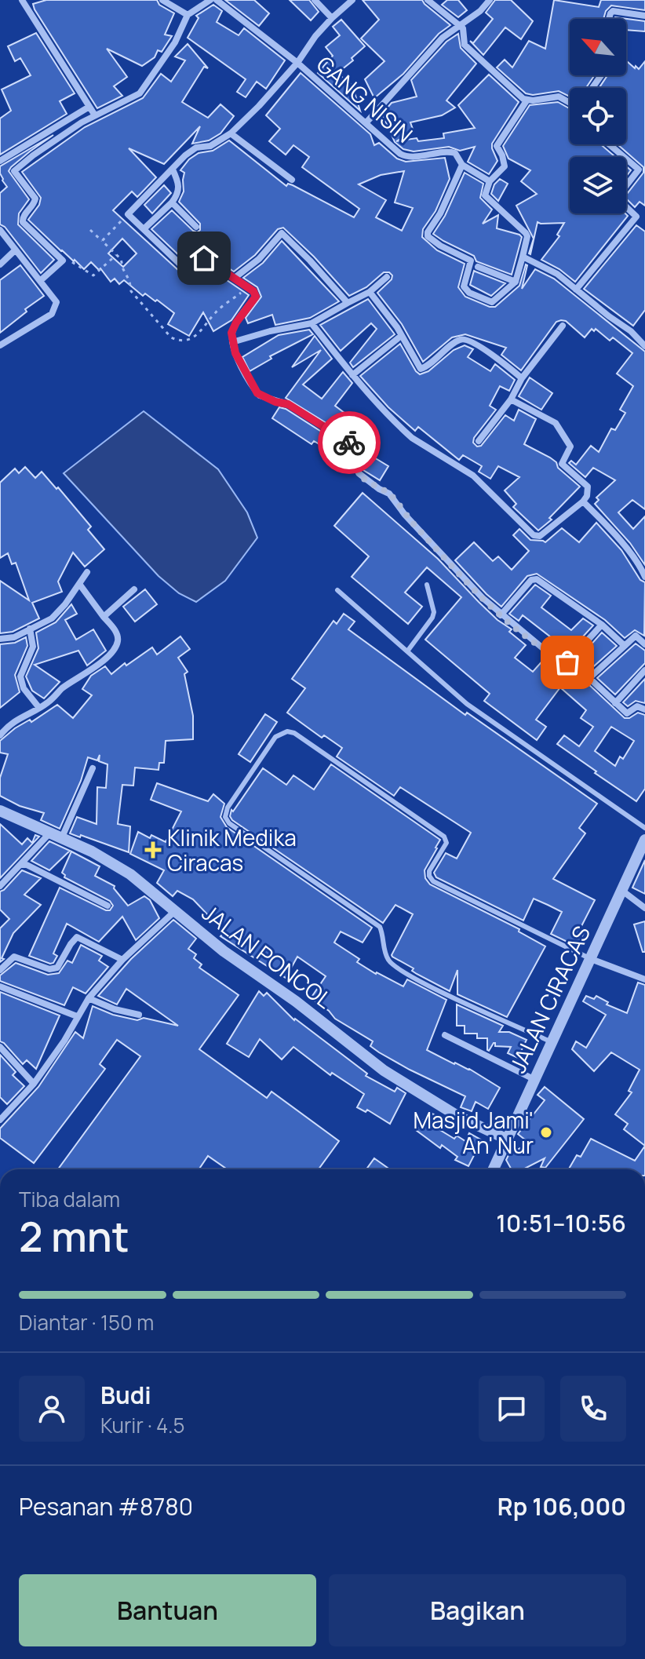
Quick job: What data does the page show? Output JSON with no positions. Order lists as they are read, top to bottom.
{
  "streets": {
    "street": ["GANG NISIN", "JALAN PONCOL", "JALAN CIRACAS"]
  },
  "crossings": [
    ["JALAN PONCOL", "JALAN CIRACAS"]
  ],
  "places": {
    "health": ["Klinik Medika Ciracas"],
    "other": ["Masjid Jami' An' Nur"]
  },
  "north": "top left",
  "page": {
    "heading": ["2 mnt", "Tiba dalam", "10:51–10:56"],
    "panel": [
      "Budi",
      "Kurir · 4.5",
      "Pesanan #8780",
      "Rp 106,000"
    ],
    "bar": "Diantar · 150 m",
    "buttons": ["Bantuan", "Bagikan"]
  }
}
